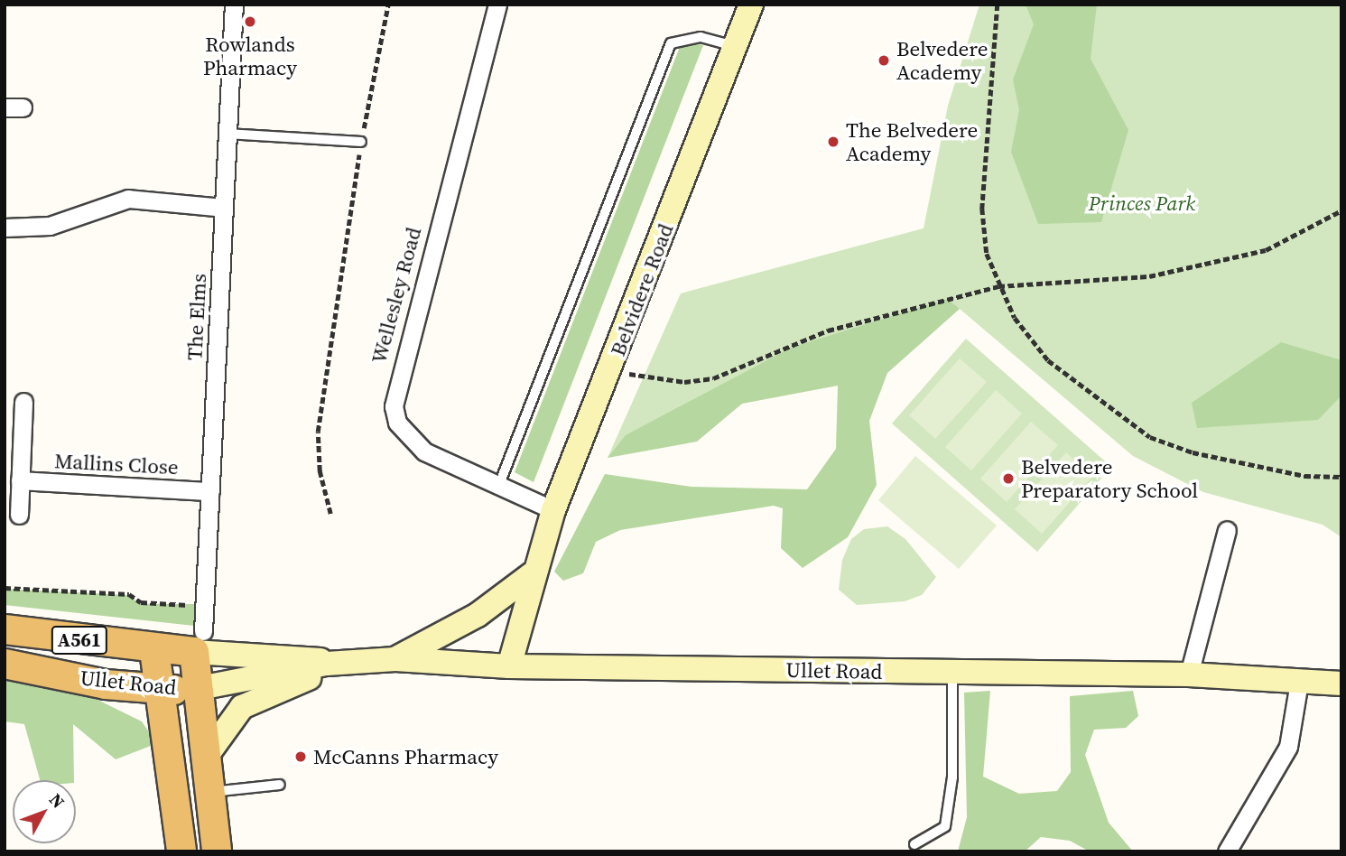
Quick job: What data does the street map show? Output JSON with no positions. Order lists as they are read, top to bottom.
{
  "streets": {
    "highway": ["A561", "Ullet Road"],
    "main road": ["Belvidere Road"],
    "street": ["Wellesley Road", "The Elms", "Mallins Close"]
  },
  "crossings": [
    ["Belvidere Road", "Wellesley Road"],
    ["Belvidere Road", "Ullet Road"],
    ["The Elms", "Mallins Close"],
    ["The Elms", "Ullet Road"]
  ],
  "parks": ["Princes Park"],
  "places": [
    "Rowlands Pharmacy",
    "Belvedere Academy",
    "The Belvedere Academy",
    "Belvedere Preparatory School",
    "McCanns Pharmacy"
  ],
  "north": "top right"
}
